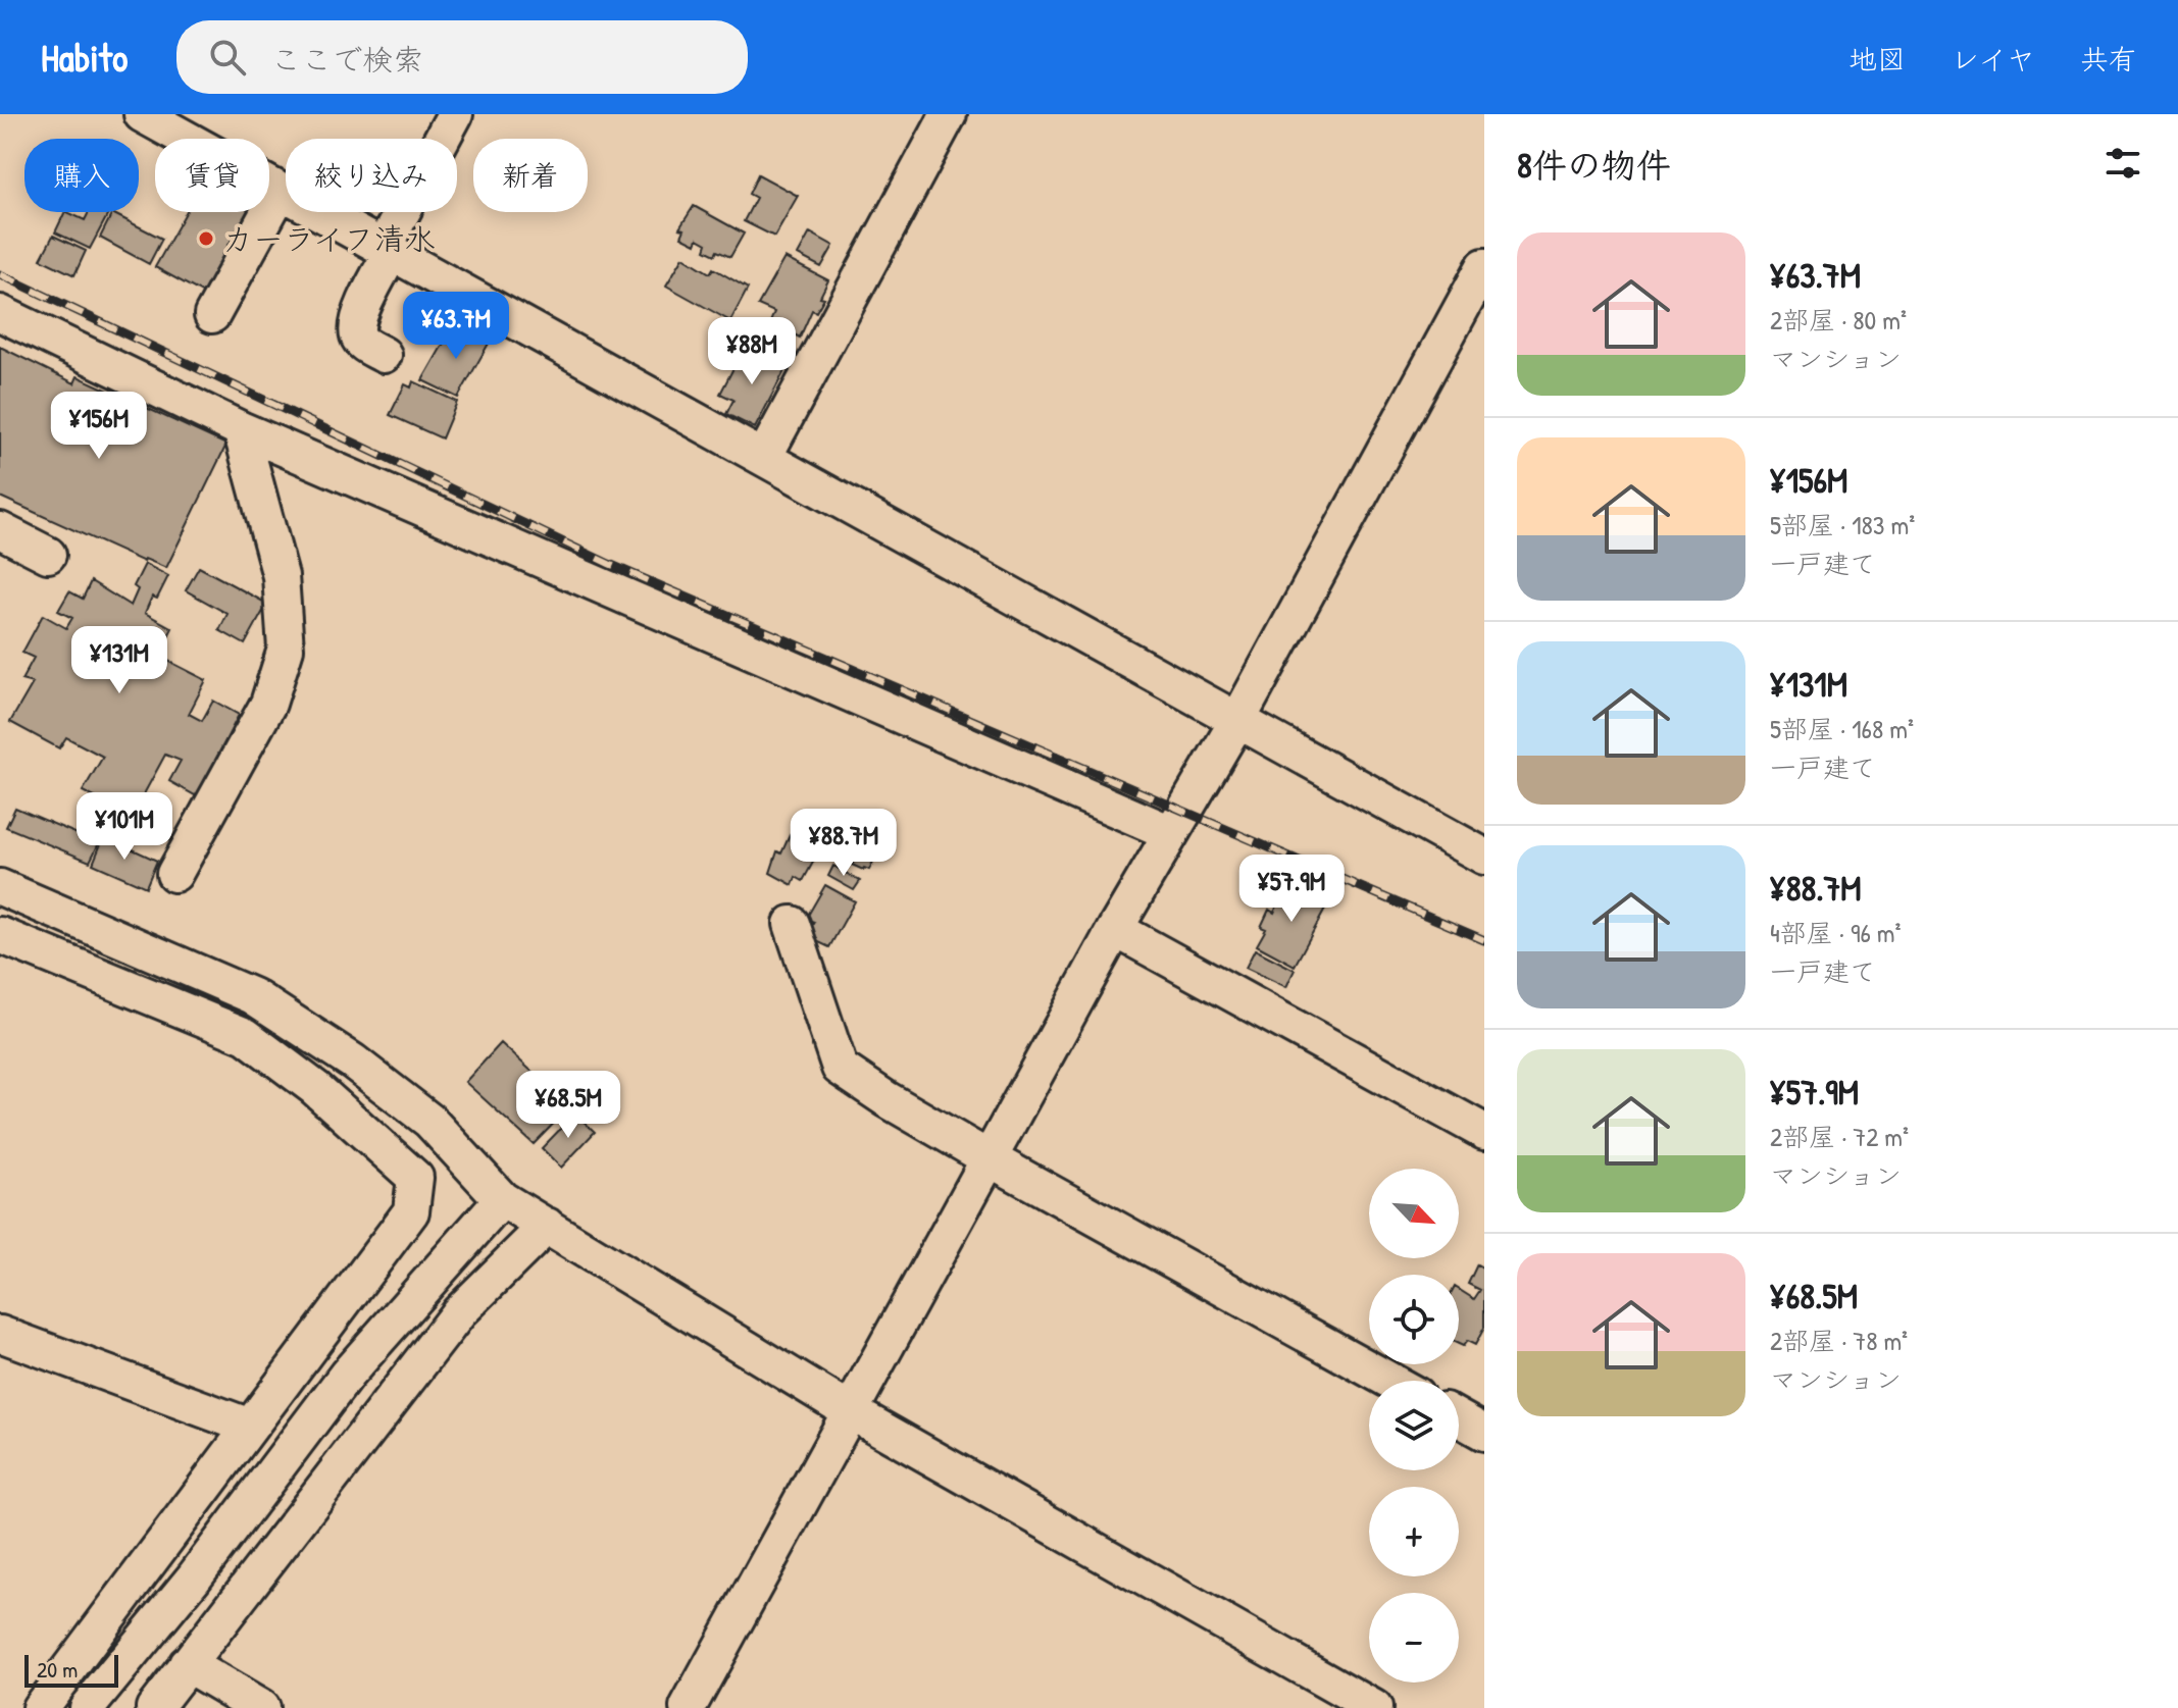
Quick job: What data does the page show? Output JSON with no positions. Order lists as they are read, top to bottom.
{
  "places": ["カーライフ清水"],
  "scale_bar": "20 m",
  "north": "bottom right",
  "page": {
    "header": "Habito",
    "search": "ここで検索",
    "nav": ["地図", "レイヤ", "共有"],
    "heading": "8件の物件",
    "chip": [
      "購入",
      "賃貸",
      "絞り込み",
      "新着"
    ],
    "list": [
      {
        "name": "¥63.7M",
        "note": "2部屋 · 80 m² · マンション"
      },
      {
        "name": "¥156M",
        "note": "5部屋 · 183 m² · 一戸建て"
      },
      {
        "name": "¥131M",
        "note": "5部屋 · 168 m² · 一戸建て"
      },
      {
        "name": "¥88.7M",
        "note": "4部屋 · 96 m² · 一戸建て"
      },
      {
        "name": "¥57.9M",
        "note": "2部屋 · 72 m² · マンション"
      },
      {
        "name": "¥68.5M",
        "note": "2部屋 · 78 m² · マンション"
      }
    ],
    "price": [
      "¥63.7M",
      "¥88M",
      "¥156M",
      "¥131M",
      "¥101M",
      "¥88.7M",
      "¥57.9M",
      "¥68.5M"
    ],
    "map_buttons": ["+", "−"],
    "scale": "20 m"
  }
}
